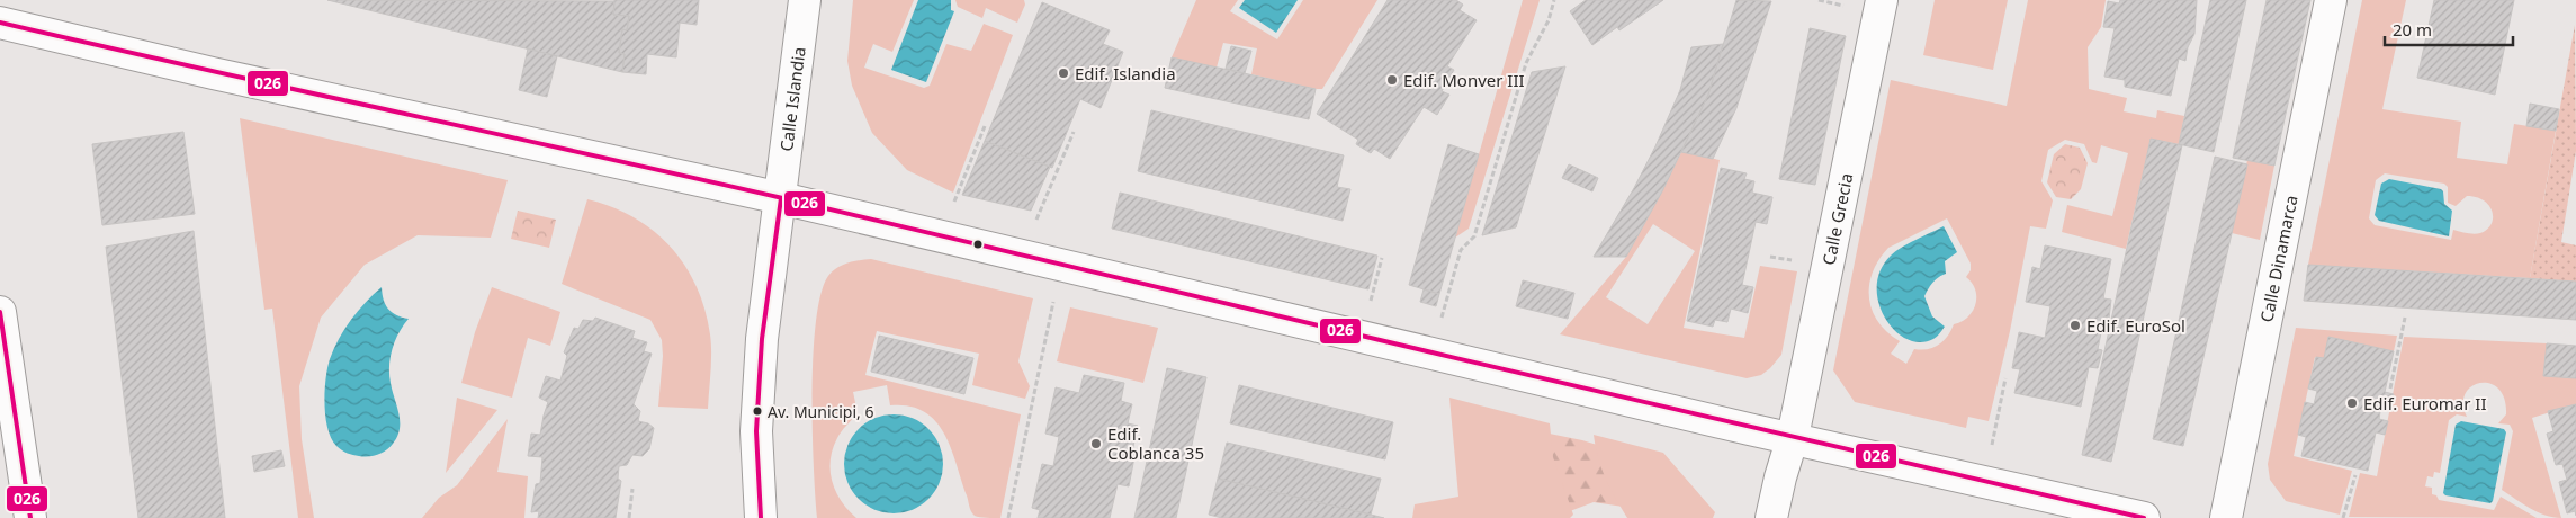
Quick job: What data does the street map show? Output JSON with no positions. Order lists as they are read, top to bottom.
{
  "streets": {
    "street": ["Calle Islandia", "Calle Grecia", "Calle Dinamarca"]
  },
  "places": [
    "Edif. Islandia",
    "Edif. Monver III",
    "Edif. EuroSol",
    "Edif. Euromar II",
    "Av. Municipi, 6",
    "Edif. Coblanca 35"
  ],
  "lines": ["transit line 026"],
  "scale_bar": "20 m"
}
